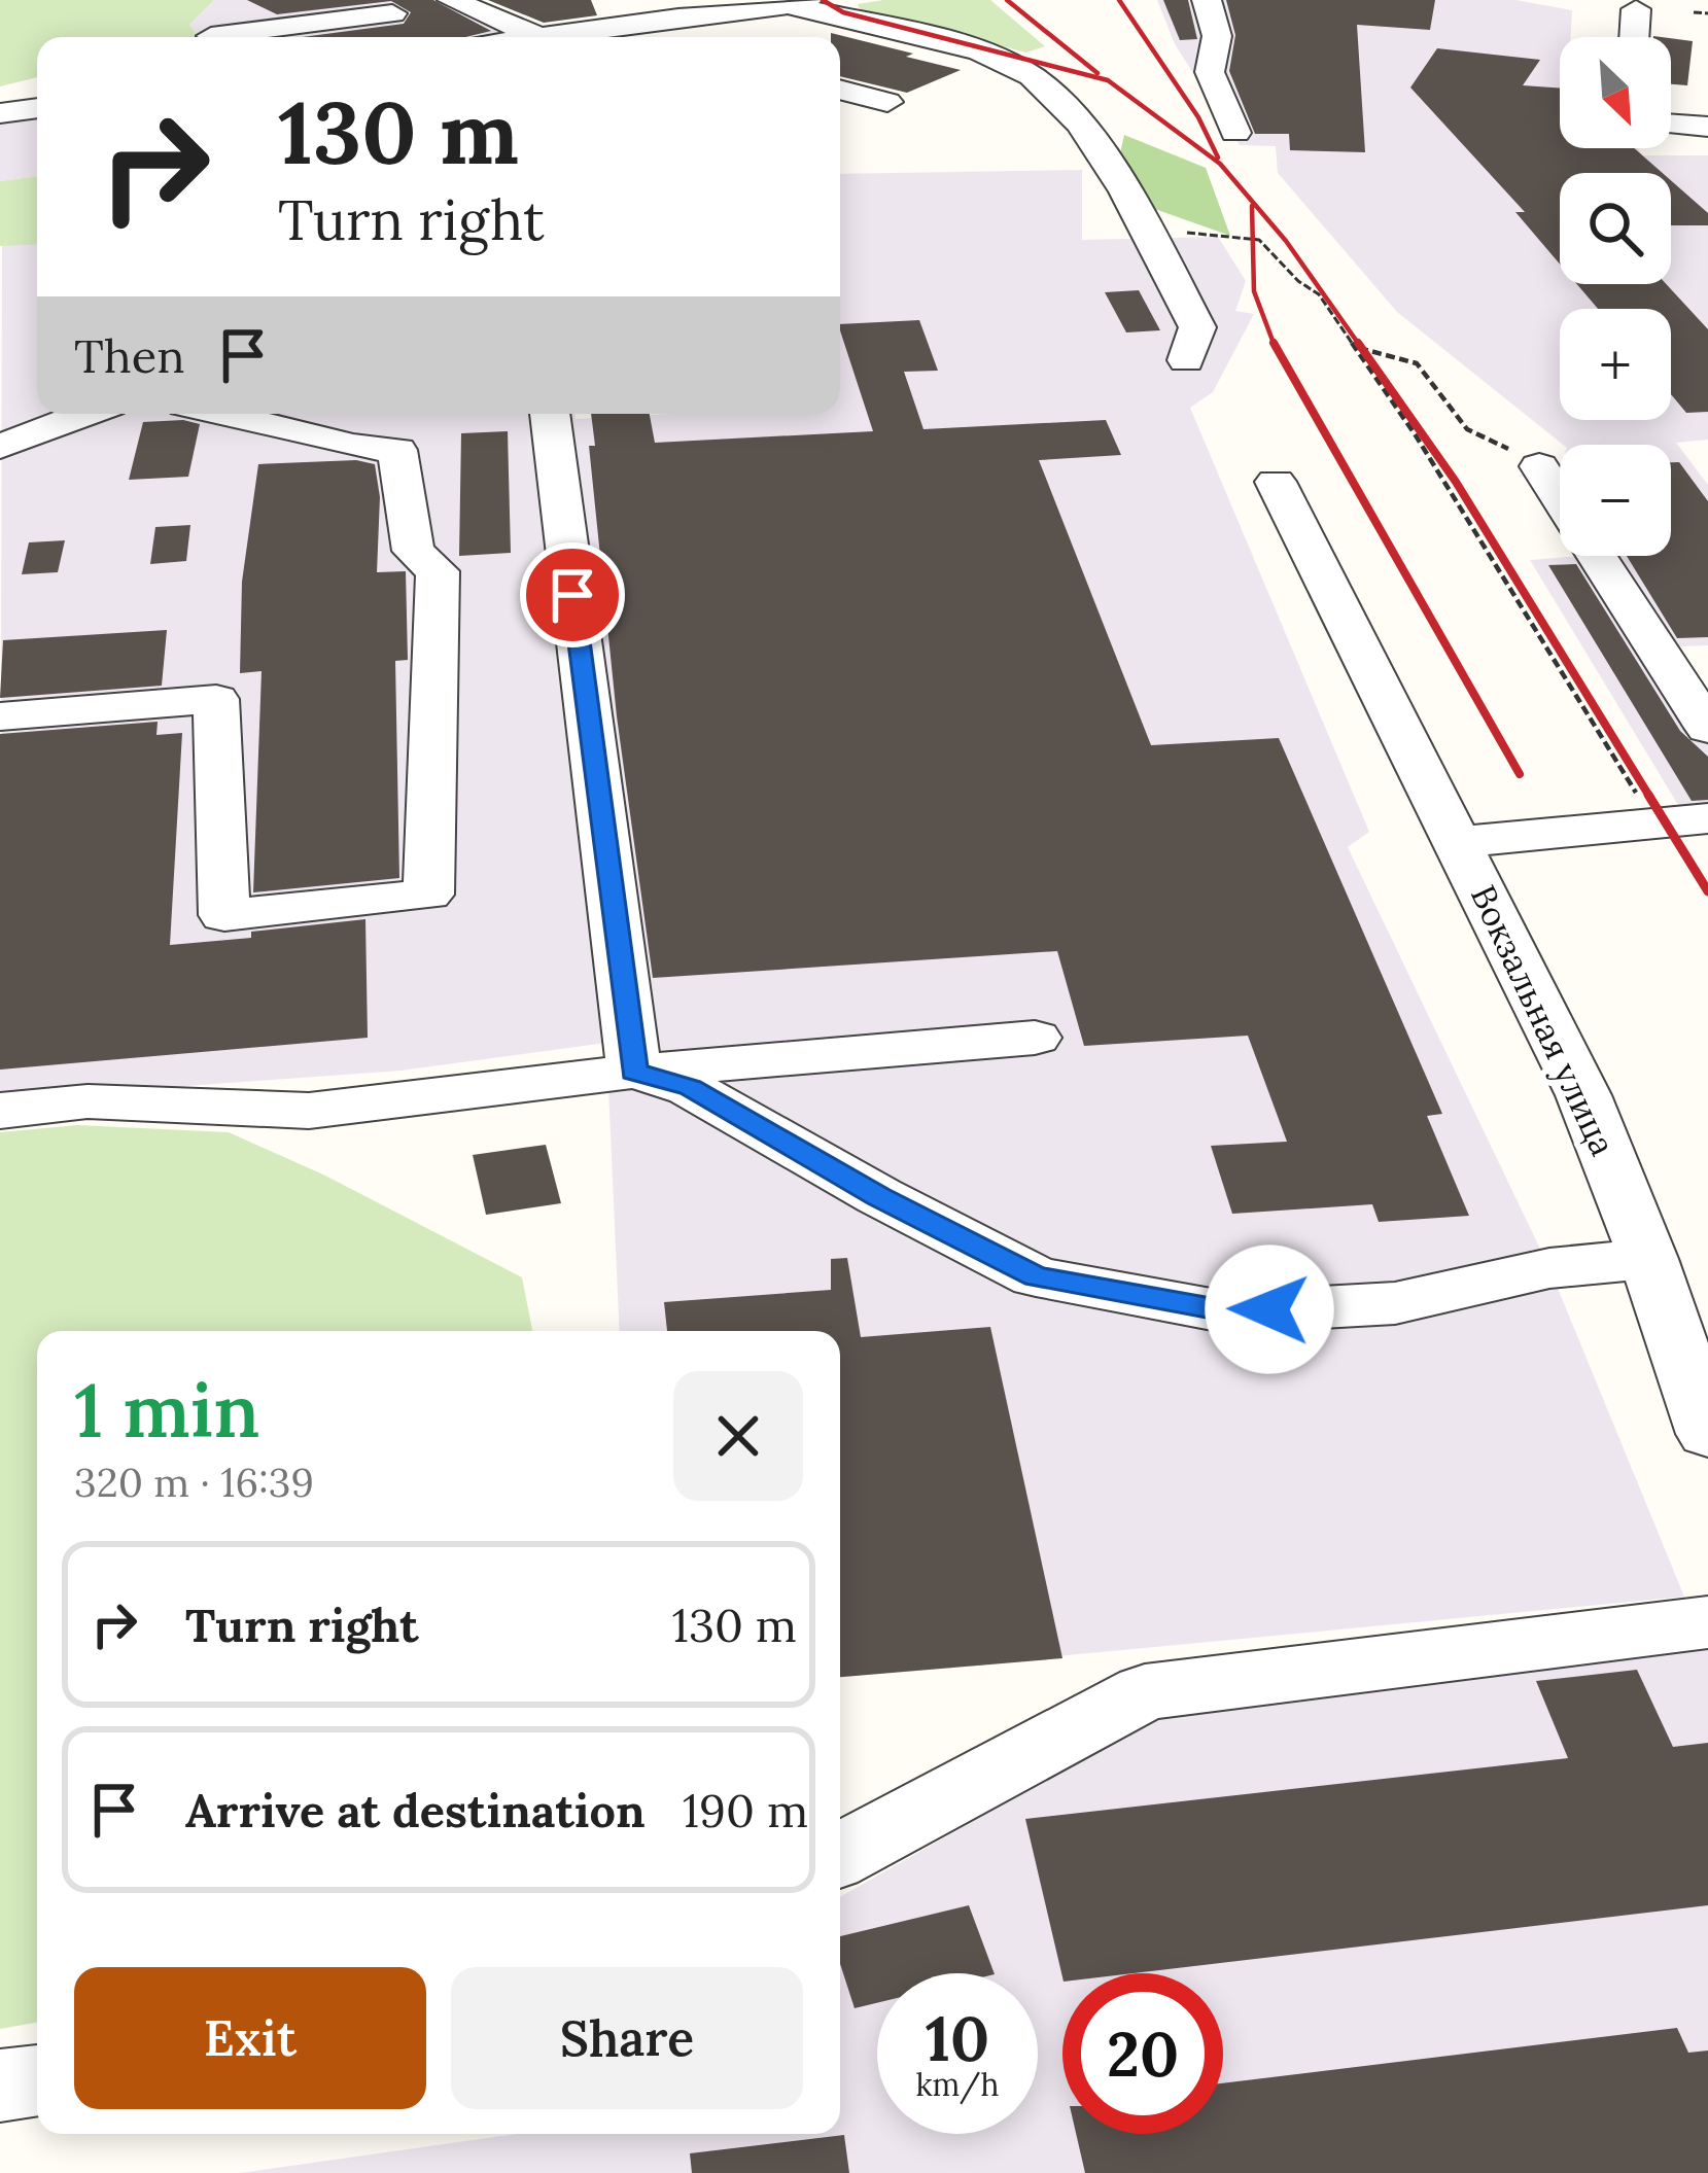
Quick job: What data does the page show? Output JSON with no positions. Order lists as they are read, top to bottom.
{
  "streets": {
    "street": ["Вокзальная улица"]
  },
  "north": "bottom right",
  "page": {
    "map_buttons": ["+", "−"],
    "turn": ["130 m", "Turn right"],
    "then": "Then",
    "heading": ["1 min", "320 m · 16:39"],
    "list": [
      {
        "name": "Turn right",
        "value": "130 m"
      },
      {
        "name": "Arrive at destination",
        "value": "190 m"
      }
    ],
    "buttons": ["Exit", "Share"],
    "speed": "10 km/h",
    "limit": "20"
  }
}
